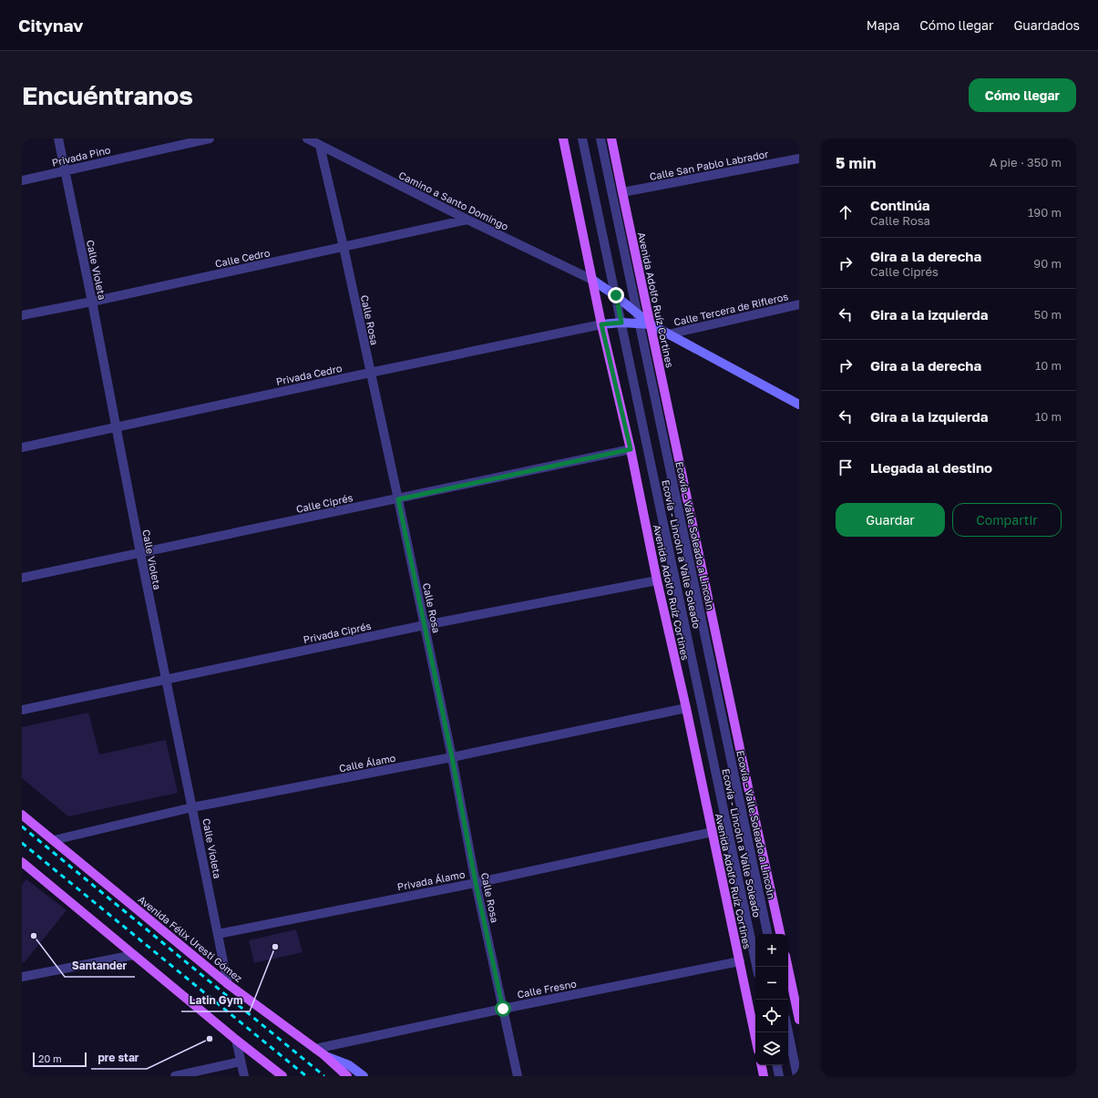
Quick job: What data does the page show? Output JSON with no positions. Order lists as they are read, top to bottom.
{
  "streets": {
    "main road": ["Avenida Adolfo Ruíz Cortines", "Avenida Félix Uresti Gómez"],
    "street": [
      "Privada Pino",
      "Calle San Pablo Labrador",
      "Camino a Santo Domingo",
      "Calle Cedro",
      "Calle Violeta",
      "Calle Tercera de Rifleros",
      "Calle Rosa",
      "Privada Cedro",
      "Calle Ciprés",
      "Ecovía - Valle Soleado a Lincoln",
      "Ecovía - Lincoln a Valle Soleado",
      "Privada Ciprés",
      "Calle Álamo",
      "Privada Álamo",
      "Calle Fresno"
    ]
  },
  "crossings": [
    ["Privada Pino", "Calle Violeta"],
    ["Calle San Pablo Labrador", "Avenida Adolfo Ruíz Cortines"],
    ["Camino a Santo Domingo", "Calle Cedro"],
    ["Camino a Santo Domingo", "Avenida Adolfo Ruíz Cortines"],
    ["Camino a Santo Domingo", "Calle Rosa"],
    ["Calle Cedro", "Calle Violeta"],
    ["Calle Cedro", "Calle Rosa"],
    ["Calle Violeta", "Privada Cedro"],
    ["Calle Violeta", "Calle Ciprés"],
    ["Calle Violeta", "Privada Ciprés"],
    ["Calle Violeta", "Calle Álamo"],
    ["Calle Violeta", "Privada Álamo"],
    ["Calle Violeta", "Avenida Félix Uresti Gómez"],
    ["Avenida Adolfo Ruíz Cortines", "Privada Cedro"],
    ["Avenida Adolfo Ruíz Cortines", "Calle Ciprés"],
    ["Avenida Adolfo Ruíz Cortines", "Privada Ciprés"],
    ["Avenida Adolfo Ruíz Cortines", "Calle Álamo"],
    ["Avenida Adolfo Ruíz Cortines", "Privada Álamo"],
    ["Avenida Adolfo Ruíz Cortines", "Calle Fresno"],
    ["Calle Rosa", "Privada Cedro"],
    ["Calle Rosa", "Calle Ciprés"],
    ["Calle Rosa", "Privada Ciprés"],
    ["Calle Rosa", "Calle Álamo"],
    ["Calle Rosa", "Privada Álamo"],
    ["Calle Rosa", "Calle Fresno"],
    ["Calle Álamo", "Avenida Félix Uresti Gómez"],
    ["Avenida Félix Uresti Gómez", "Calle Fresno"]
  ],
  "places": ["Santander", "Latin Gym", "pre star"],
  "scale_bar": "20 m",
  "page": {
    "header": "Citynav",
    "nav": ["Mapa", "Cómo llegar", "Guardados"],
    "buttons": [
      "Cómo llegar",
      ["Guardar", "Compartir"]
    ],
    "title": "Encuéntranos",
    "heading": ["5 min", "A pie · 350 m"],
    "list": [
      ["Continúa", "Calle Rosa", "190 m"],
      ["Gira a la derecha", "Calle Ciprés", "90 m"],
      ["Gira a la izquierda", "50 m"],
      ["Gira a la derecha", "10 m"],
      ["Gira a la izquierda", "10 m"],
      "Llegada al destino"
    ],
    "map_buttons": ["+", "−"],
    "scale": "20 m"
  }
}
